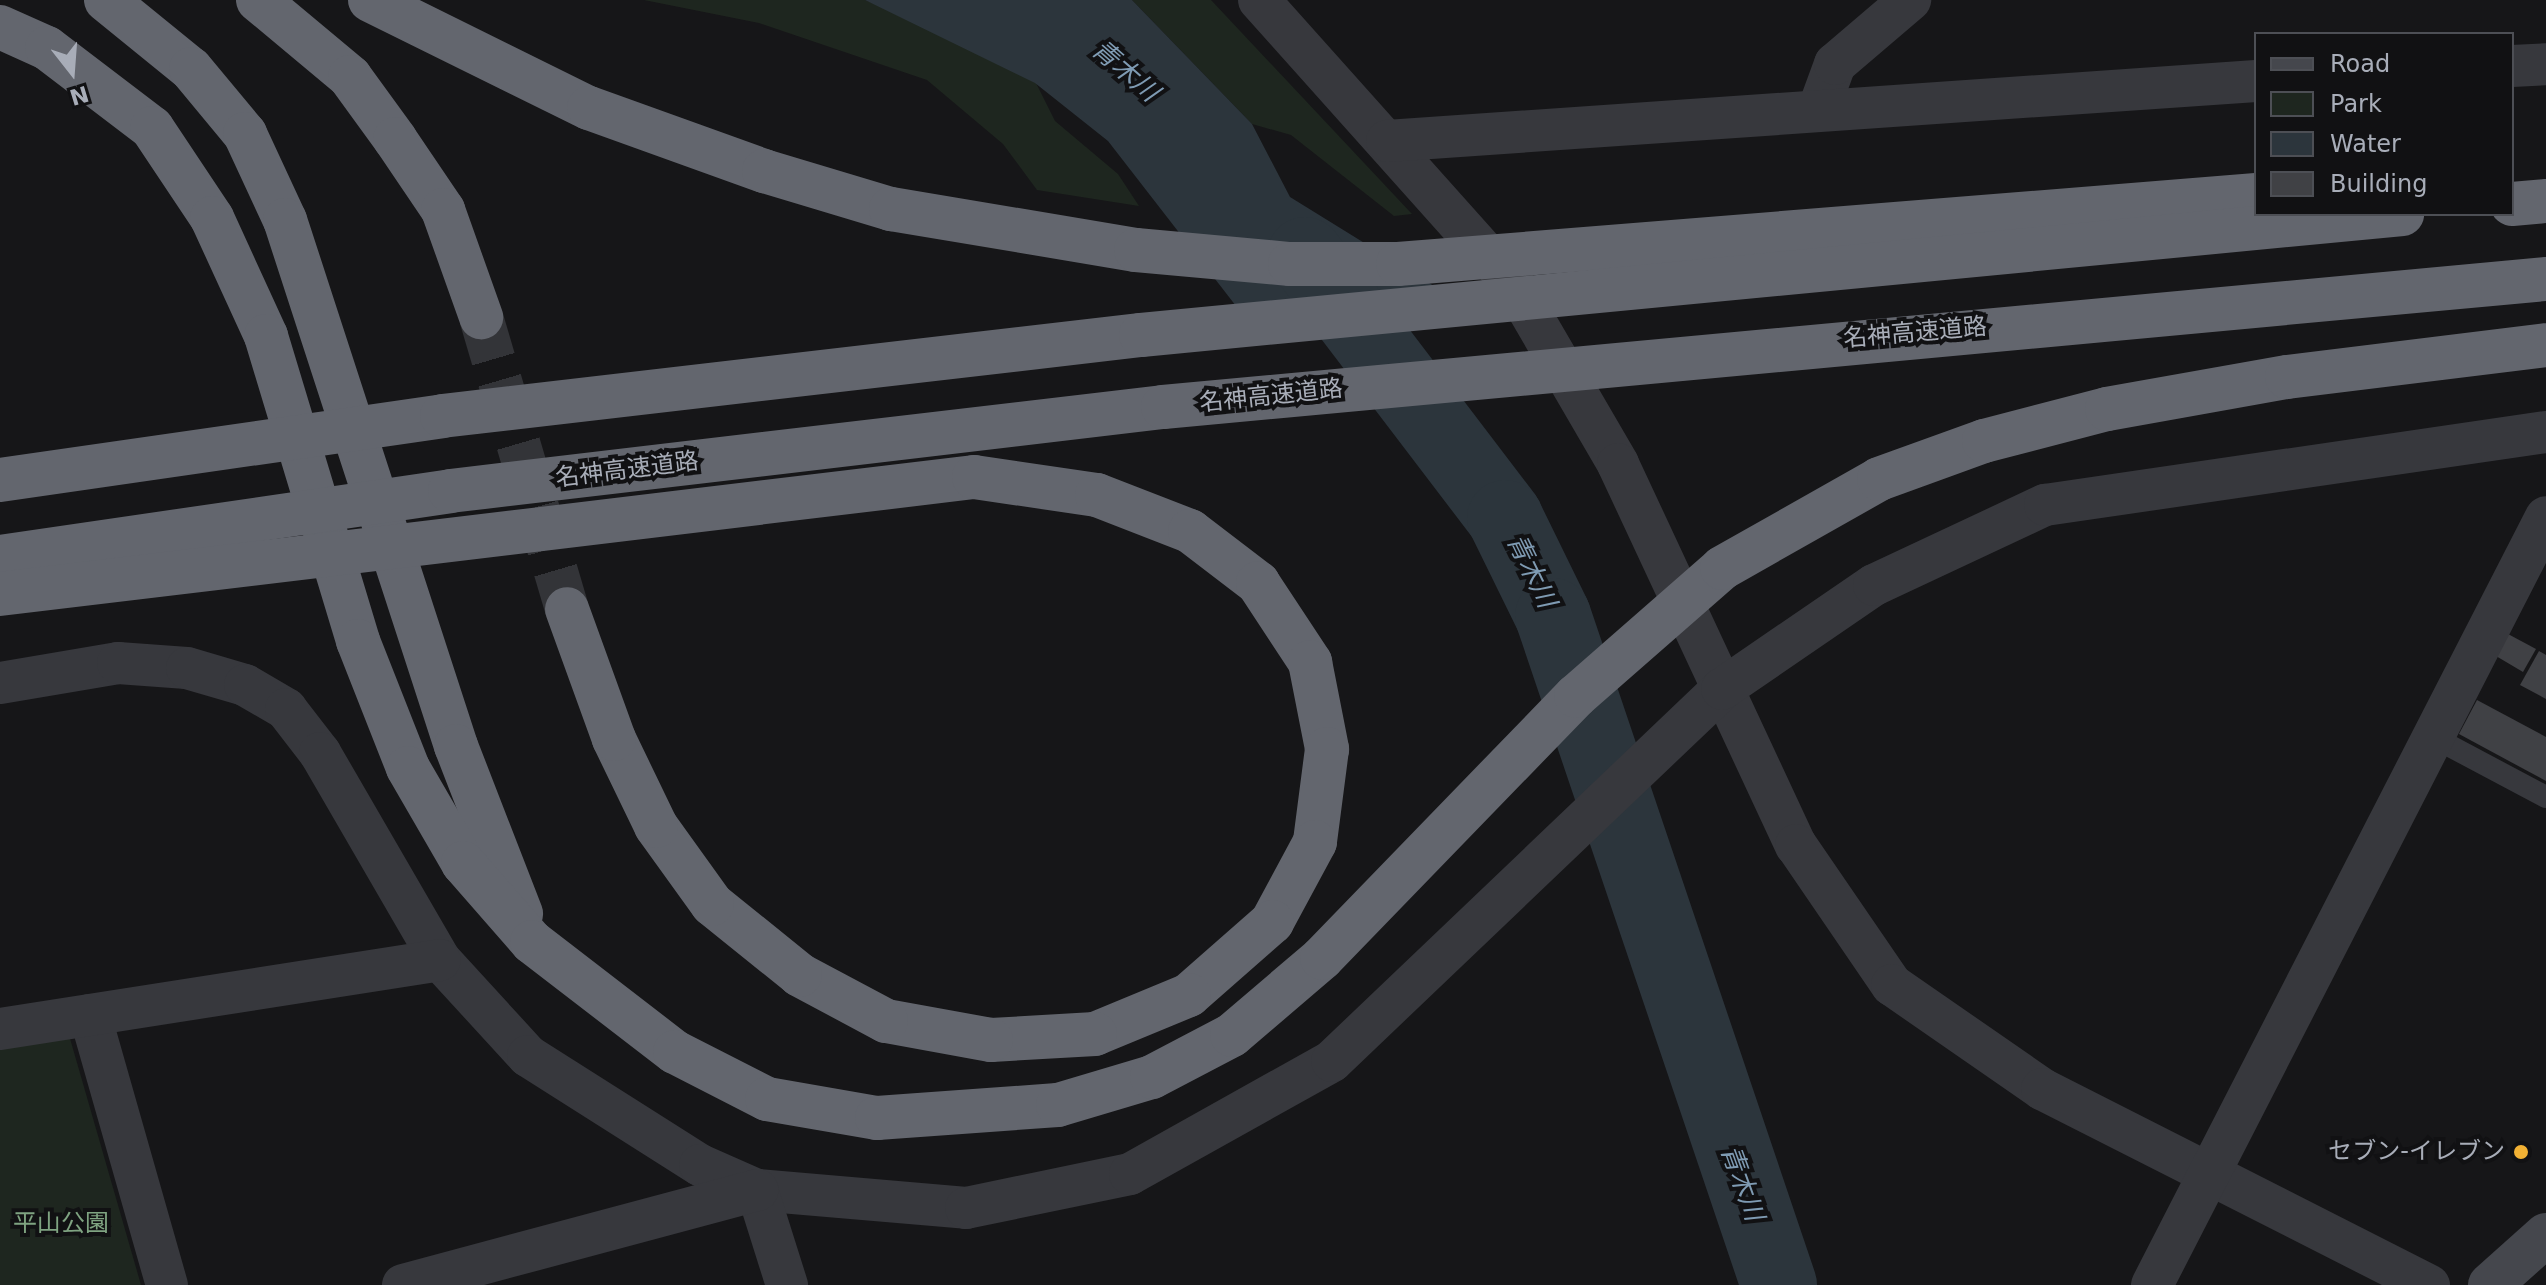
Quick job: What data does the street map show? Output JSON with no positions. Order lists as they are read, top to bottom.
{
  "streets": {
    "highway": ["名神高速道路"]
  },
  "water": ["青木川"],
  "parks": ["平山公園"],
  "places": ["セブン-イレブン"],
  "legend": [
    "Road",
    "Park",
    "Water",
    "Building"
  ],
  "north": "bottom"
}
